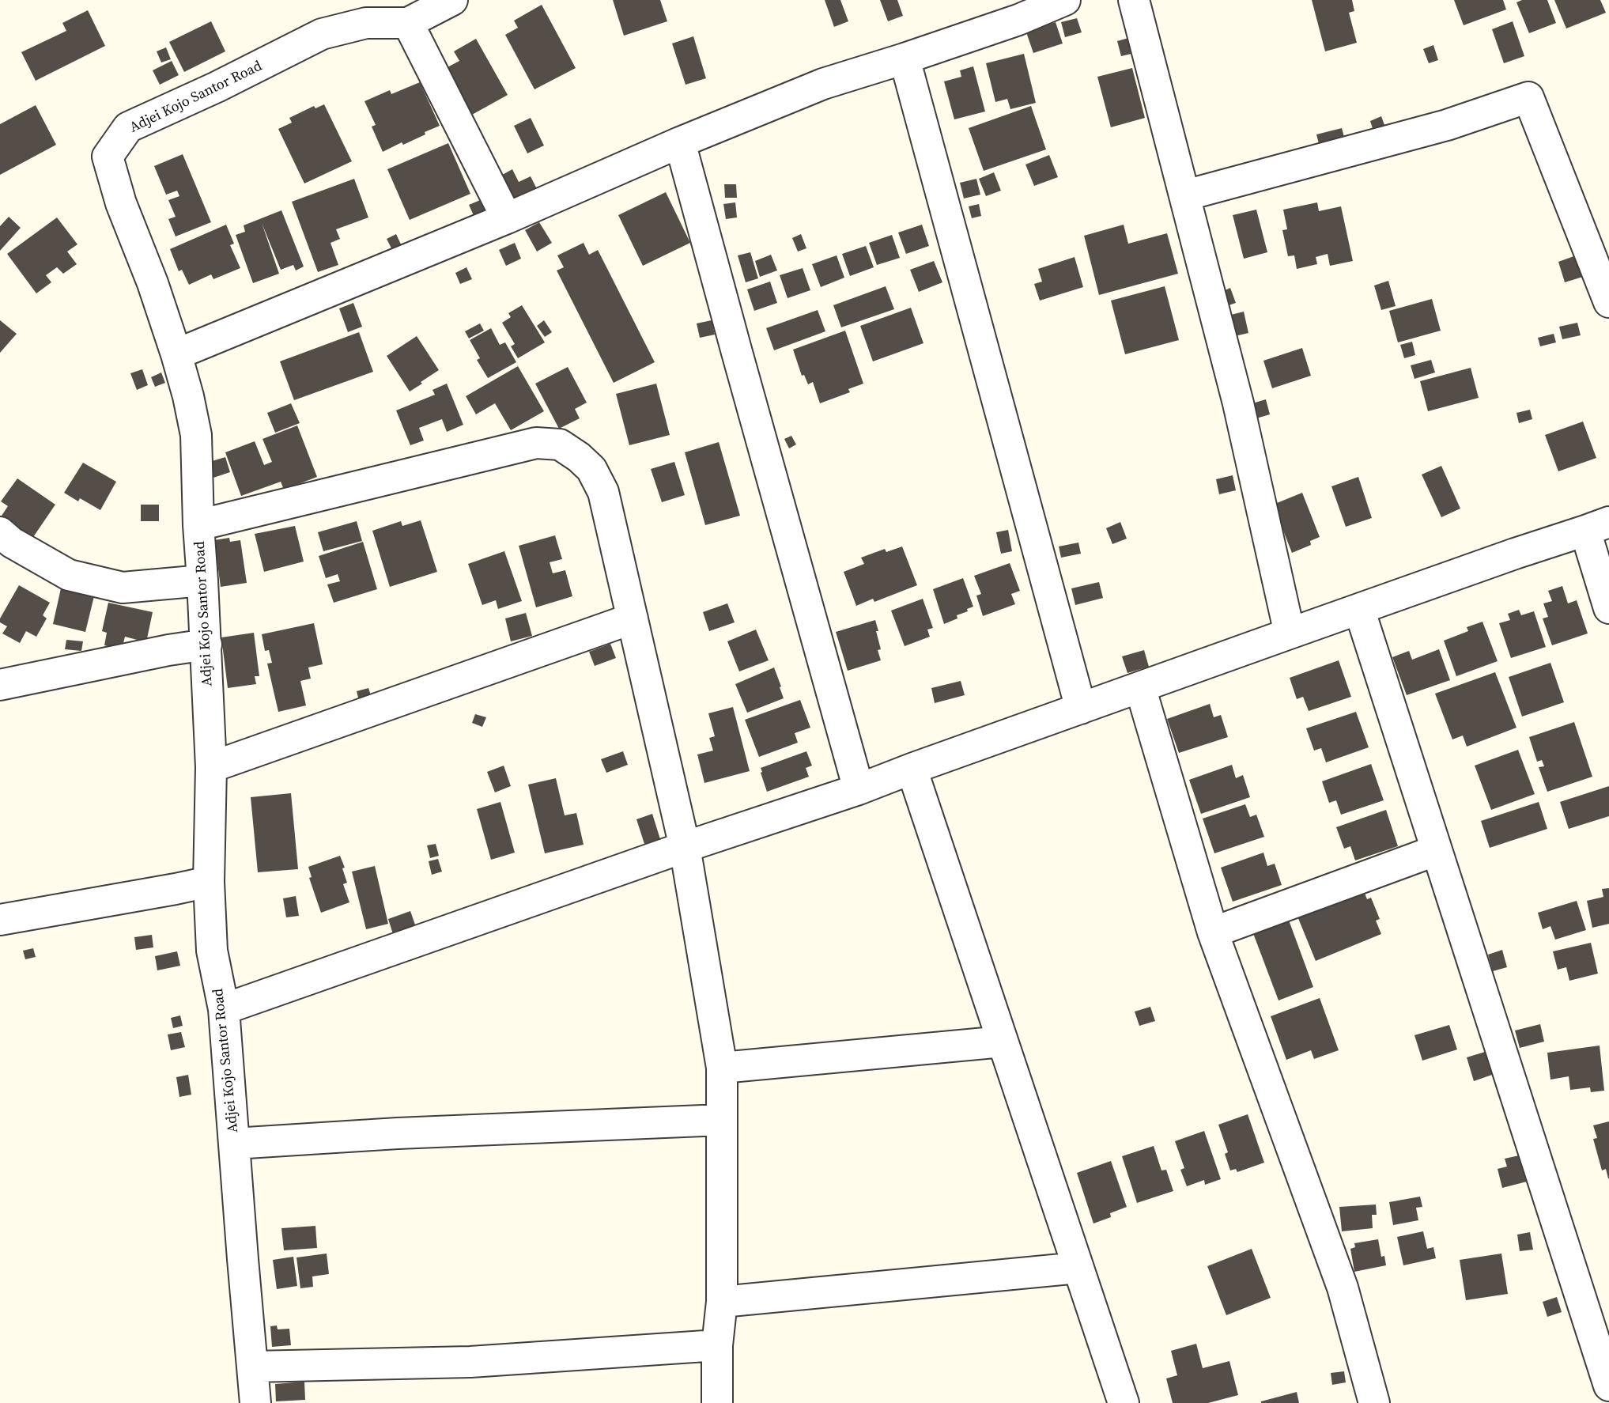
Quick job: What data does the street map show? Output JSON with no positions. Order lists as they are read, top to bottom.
{
  "streets": {
    "street": ["Adjei Kojo Santor Road"]
  }
}
